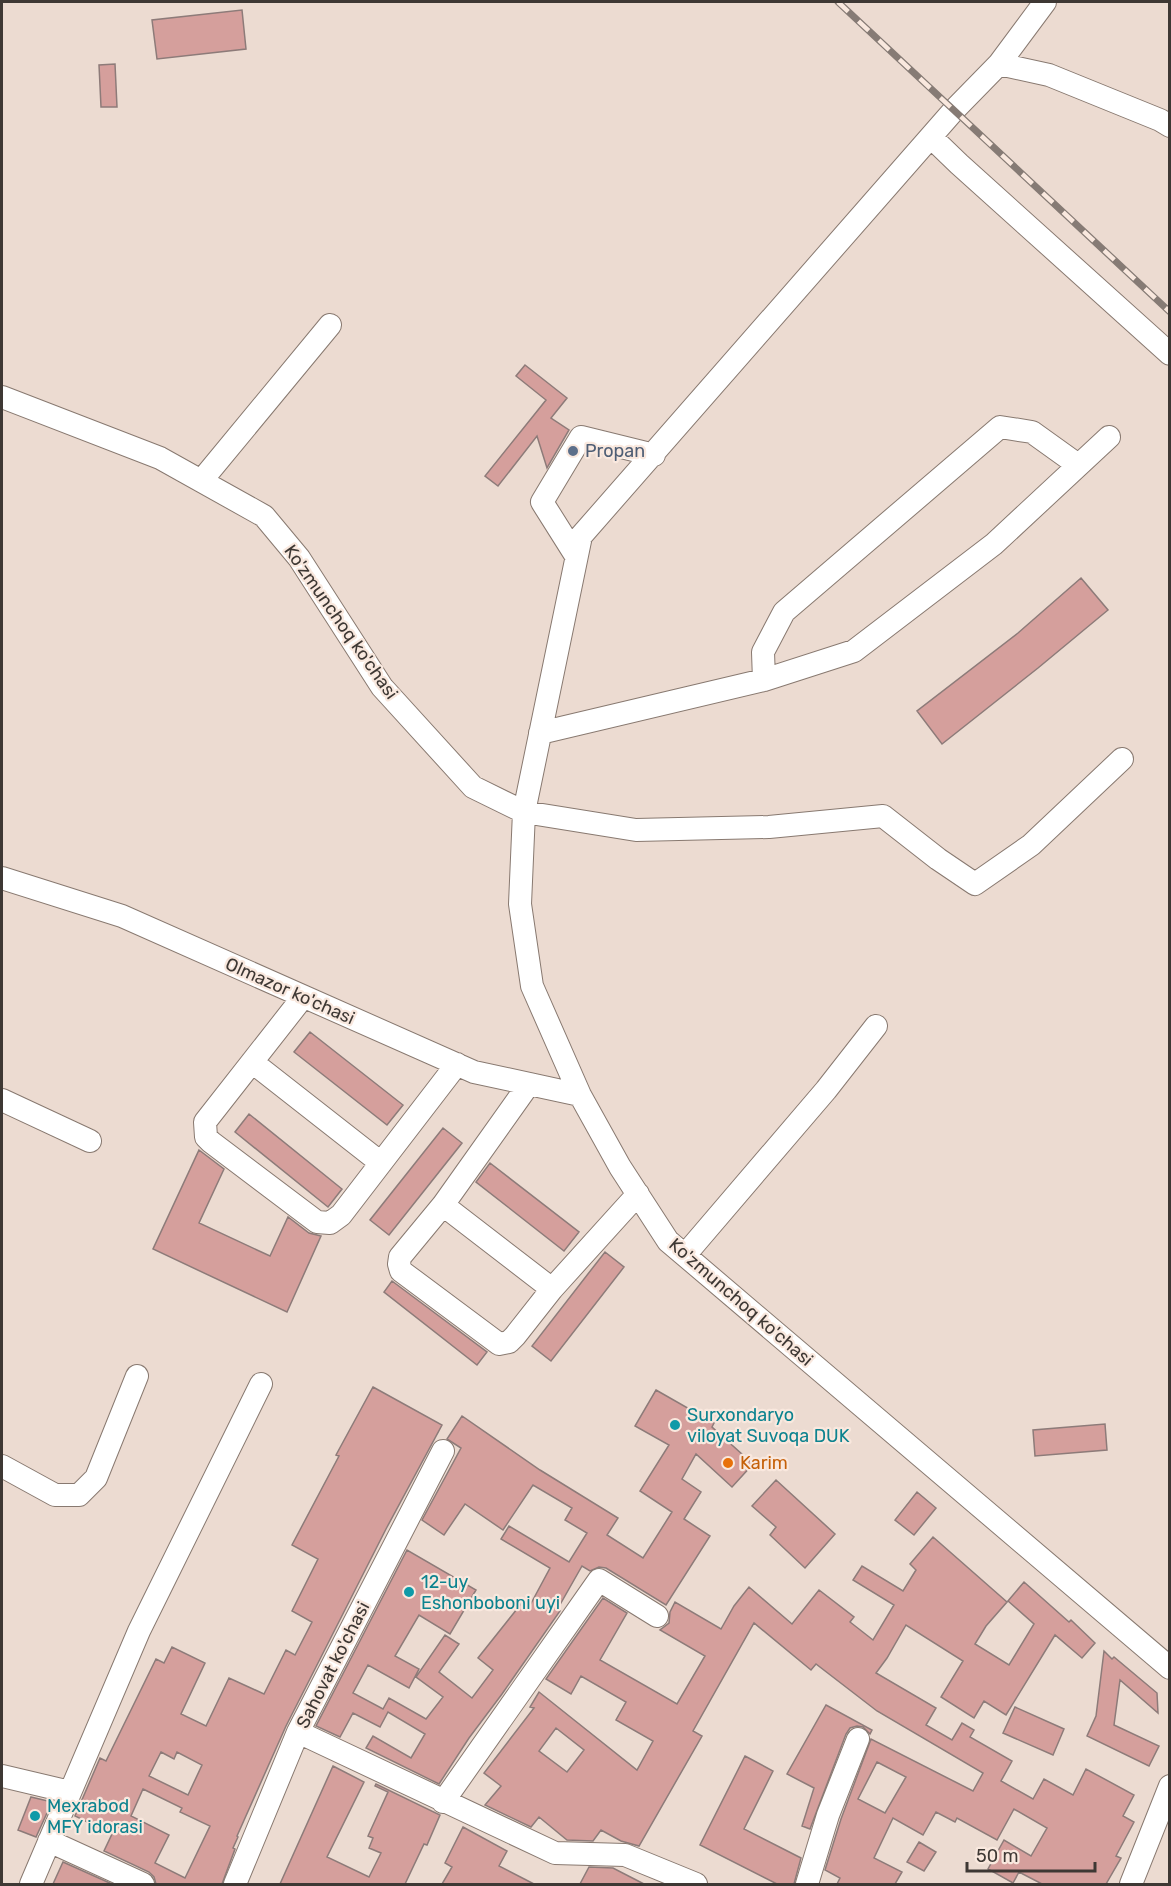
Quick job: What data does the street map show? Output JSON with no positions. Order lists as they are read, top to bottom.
{
  "streets": {
    "street": ["Ko'zmunchoq ko'chasi", "Olmazor ko'chasi", "Sahovat ko'chasi"]
  },
  "crossings": [
    ["Ko'zmunchoq ko'chasi", "Olmazor ko'chasi"]
  ],
  "places": [
    "Propan",
    "Surxondaryo viloyat Suvoqa DUK",
    "Karim",
    "12-uy Eshonboboni uyi",
    "Mexrabod MFY idorasi"
  ],
  "scale_bar": "50 m"
}
